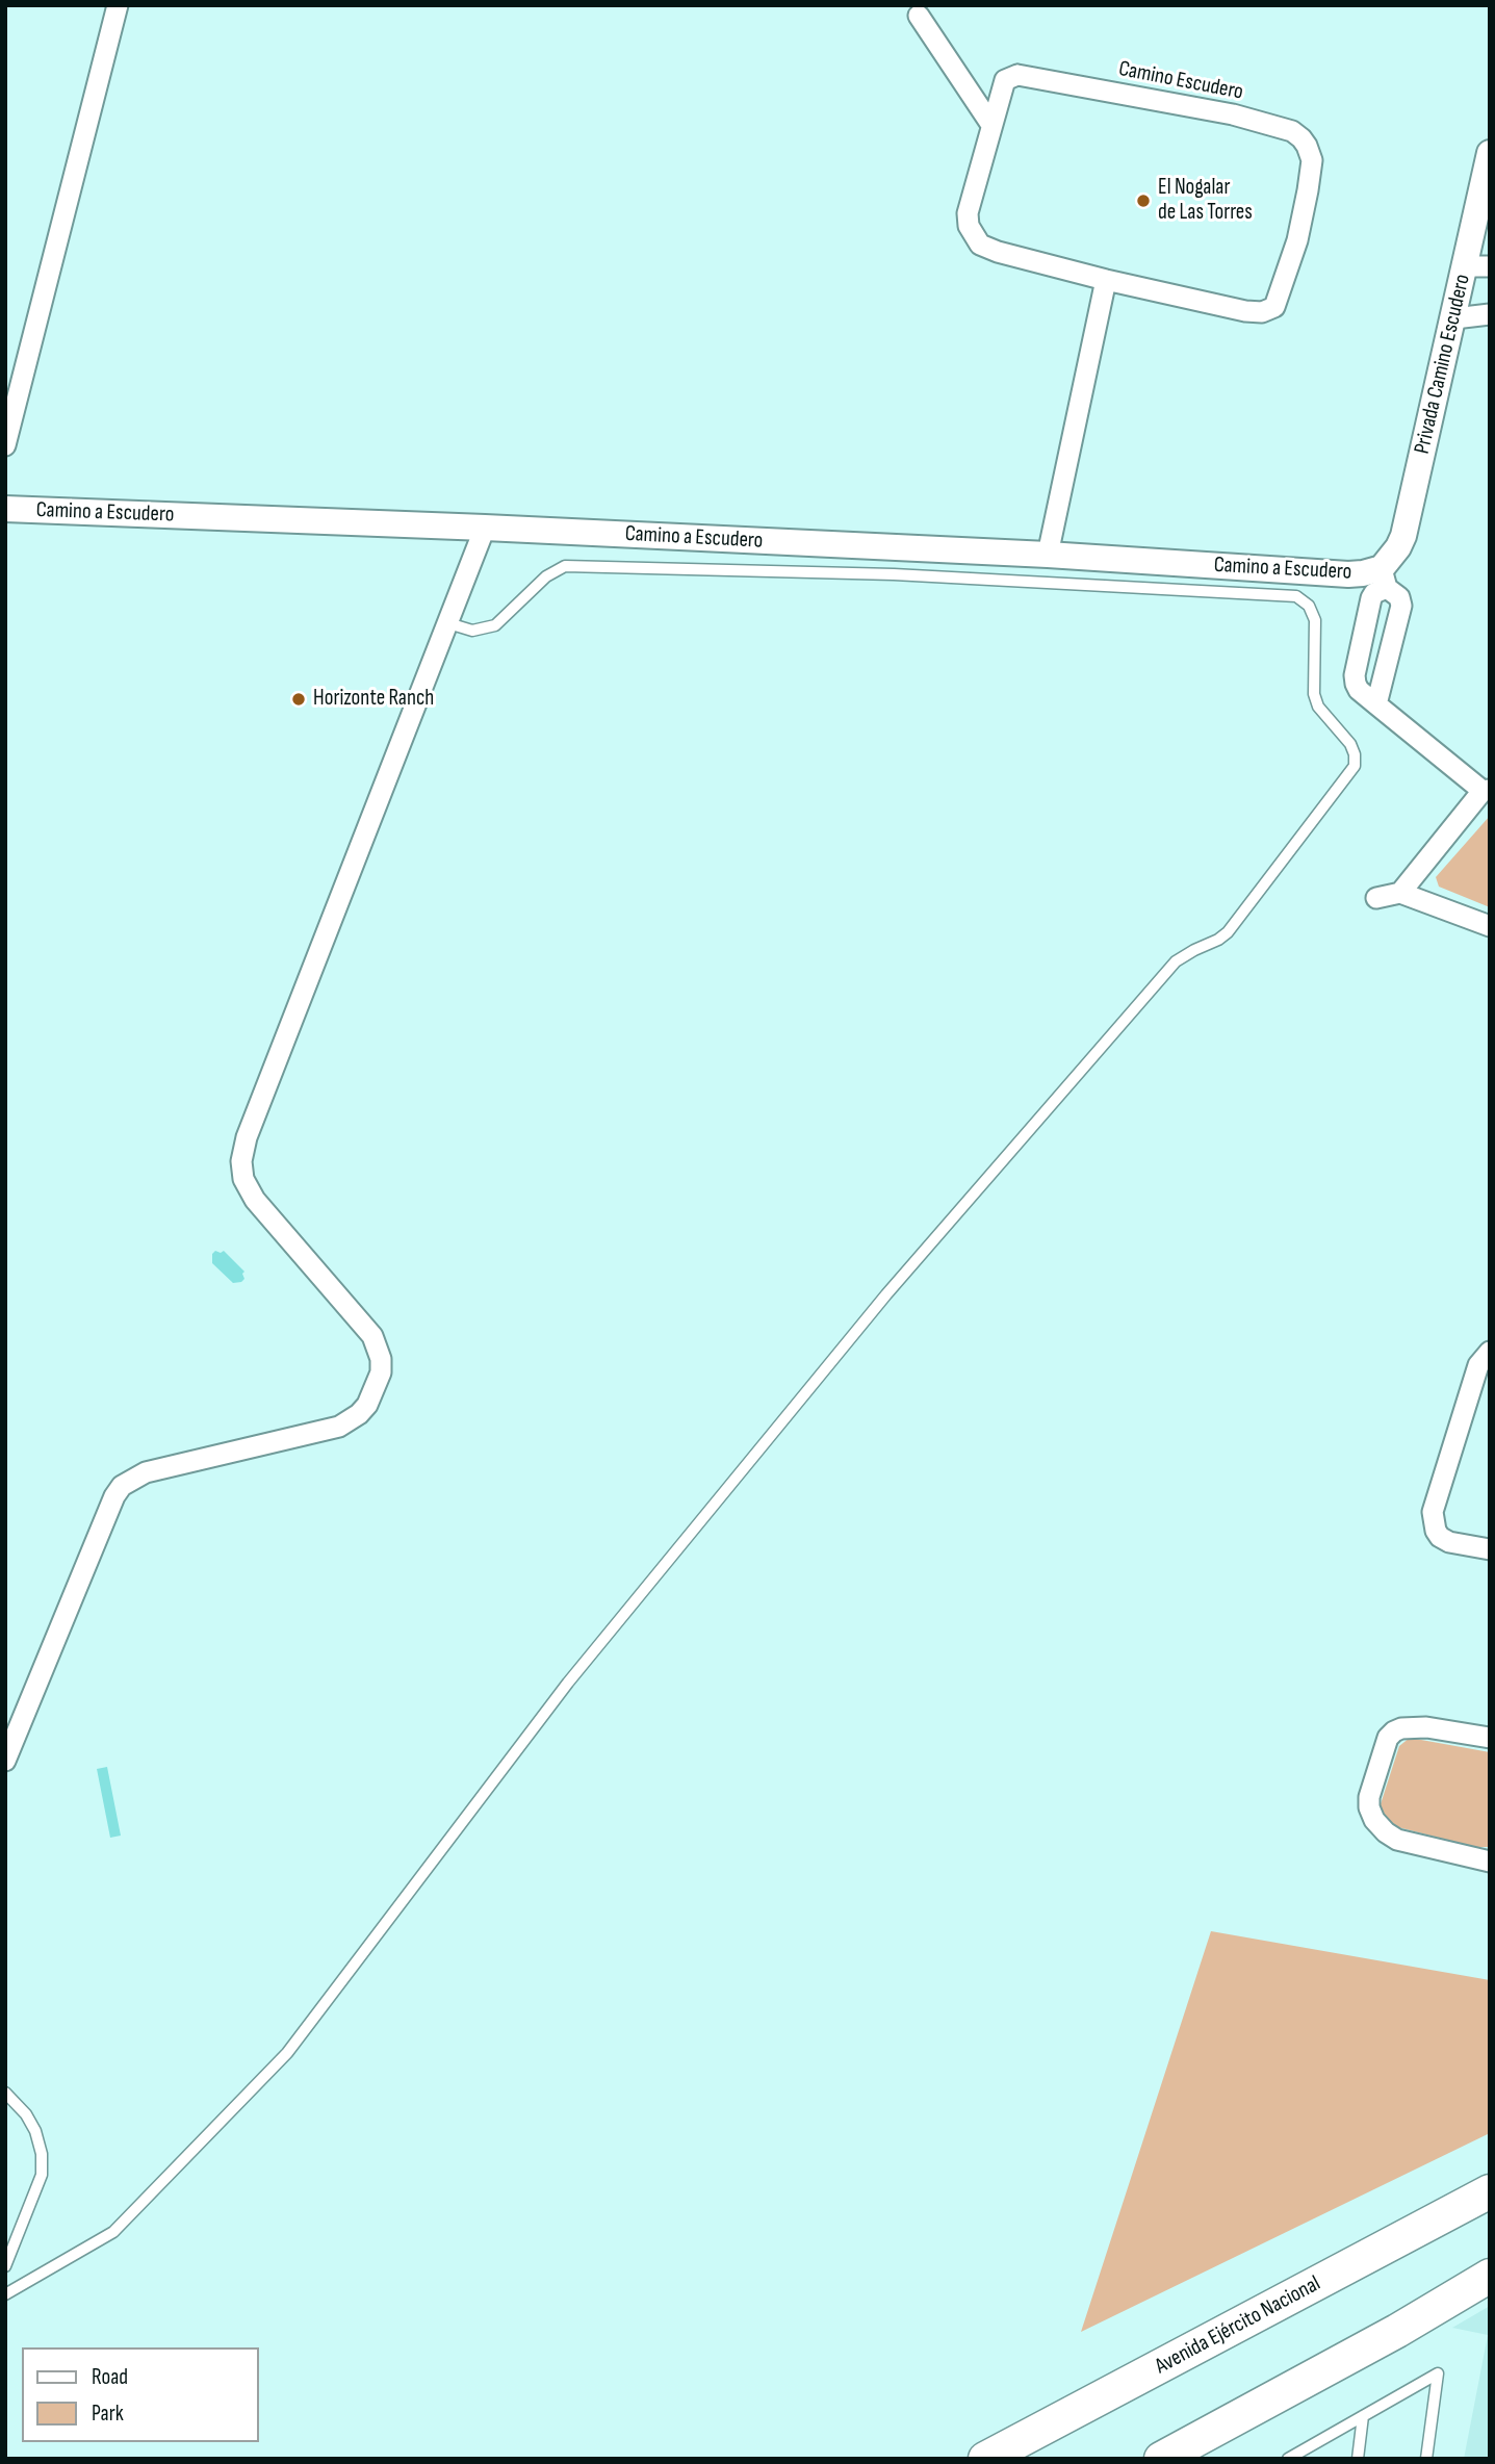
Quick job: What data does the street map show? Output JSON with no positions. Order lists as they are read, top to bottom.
{
  "streets": {
    "main road": ["Avenida Ejército Nacional"],
    "street": ["Camino Escudero", "Privada Camino Escudero", "Camino a Escudero"]
  },
  "crossings": [
    ["Privada Camino Escudero", "Camino a Escudero"]
  ],
  "places": ["El Nogalar de Las Torres", "Horizonte Ranch"],
  "legend": ["Road", "Park"]
}
